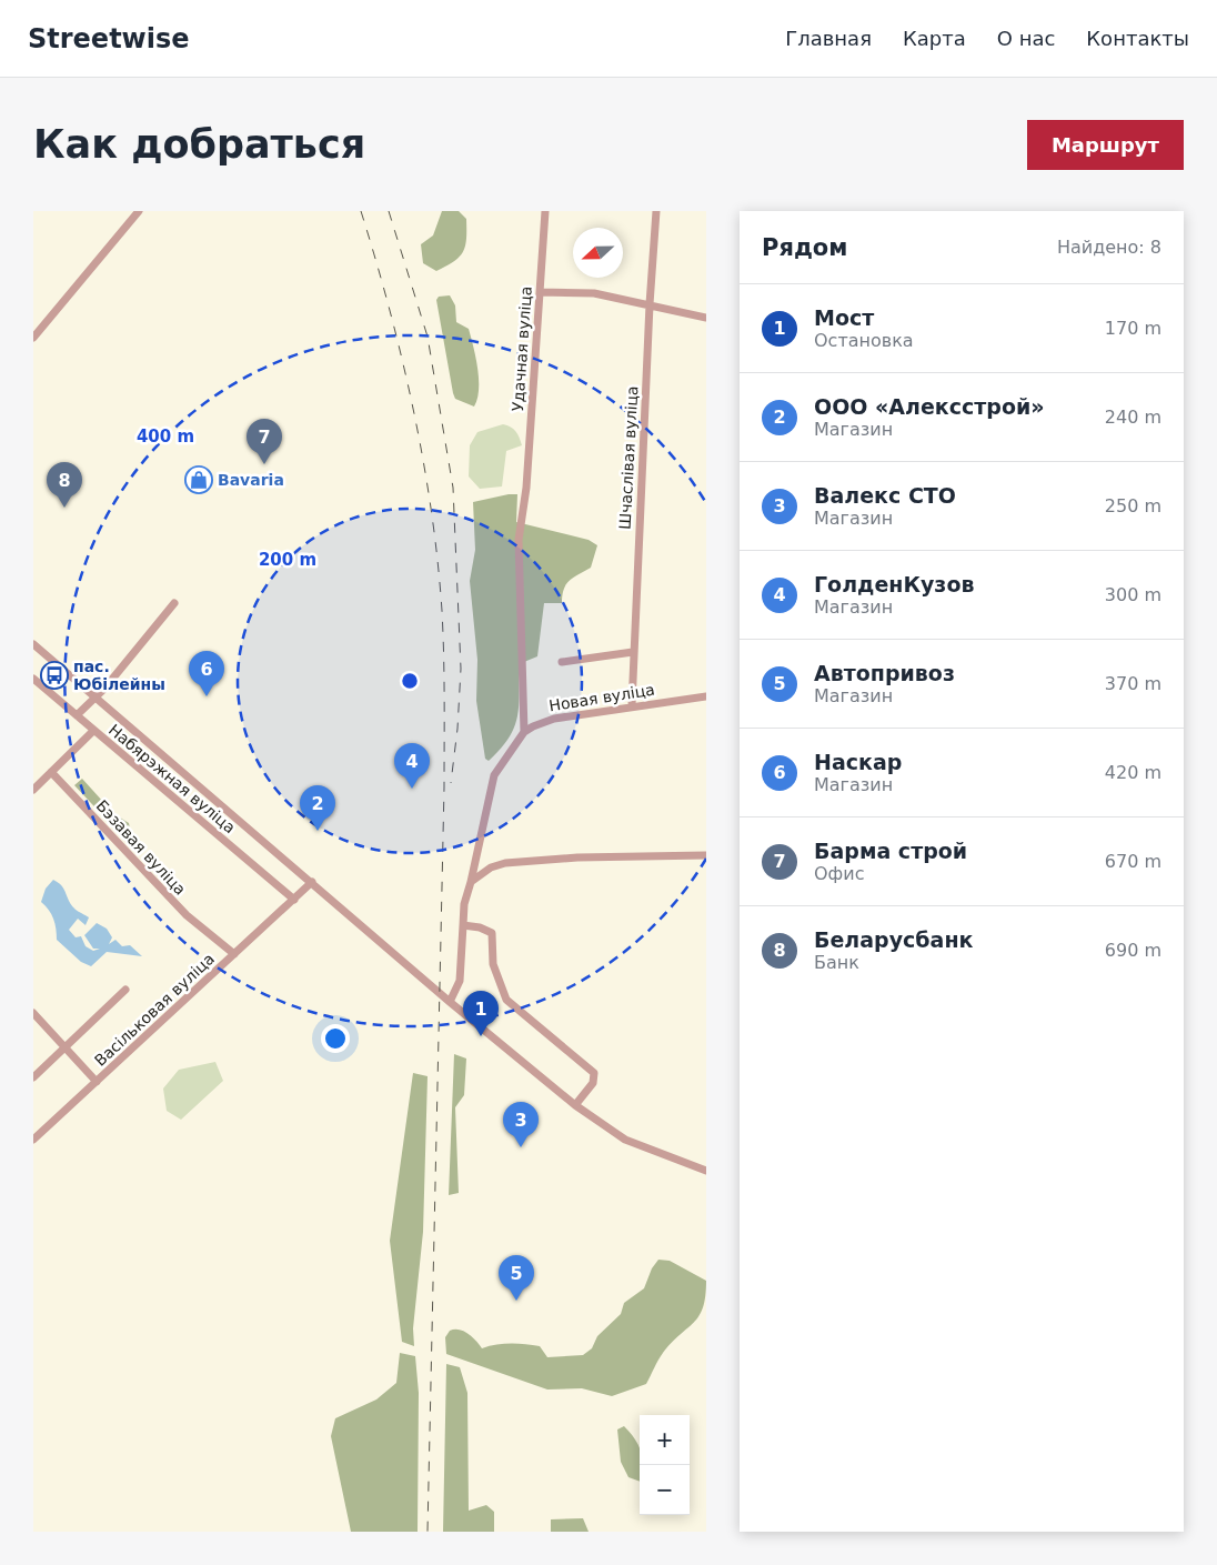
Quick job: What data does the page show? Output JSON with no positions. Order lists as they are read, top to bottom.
{
  "streets": {
    "street": [
      "Удачная вуліца",
      "Шчаслівая вуліца",
      "Новая вуліца",
      "Набярэжная вуліца",
      "Бэзавая вуліца",
      "Васільковая вуліца"
    ]
  },
  "crossings": [
    ["Удачная вуліца", "Новая вуліца"],
    ["Шчаслівая вуліца", "Новая вуліца"],
    ["Набярэжная вуліца", "Васільковая вуліца"],
    ["Бэзавая вуліца", "Васільковая вуліца"]
  ],
  "places": {
    "shop": ["Bavaria"],
    "bus stop": ["пас. Юбілейны"]
  },
  "north": "left",
  "page": {
    "header": "Streetwise",
    "nav": [
      "Главная",
      "Карта",
      "О нас",
      "Контакты"
    ],
    "buttons": "Маршрут",
    "title": "Как добраться",
    "heading": ["Рядом", "Найдено: 8"],
    "list": [
      {
        "mark": "1",
        "name": "Мост",
        "note": "Остановка",
        "value": "170 m"
      },
      {
        "mark": "2",
        "name": "ООО «Алексстрой»",
        "note": "Магазин",
        "value": "240 m"
      },
      {
        "mark": "3",
        "name": "Валекс СТО",
        "note": "Магазин",
        "value": "250 m"
      },
      {
        "mark": "4",
        "name": "ГолденКузов",
        "note": "Магазин",
        "value": "300 m"
      },
      {
        "mark": "5",
        "name": "Автопривоз",
        "note": "Магазин",
        "value": "370 m"
      },
      {
        "mark": "6",
        "name": "Наскар",
        "note": "Магазин",
        "value": "420 m"
      },
      {
        "mark": "7",
        "name": "Барма строй",
        "note": "Офис",
        "value": "670 m"
      },
      {
        "mark": "8",
        "name": "Беларусбанк",
        "note": "Банк",
        "value": "690 m"
      }
    ],
    "pins": [
      "7",
      "8",
      "6",
      "4",
      "2",
      "1",
      "3",
      "5"
    ],
    "map_buttons": ["+", "−"]
  },
  "rings": ["400 m", "200 m"]
}
